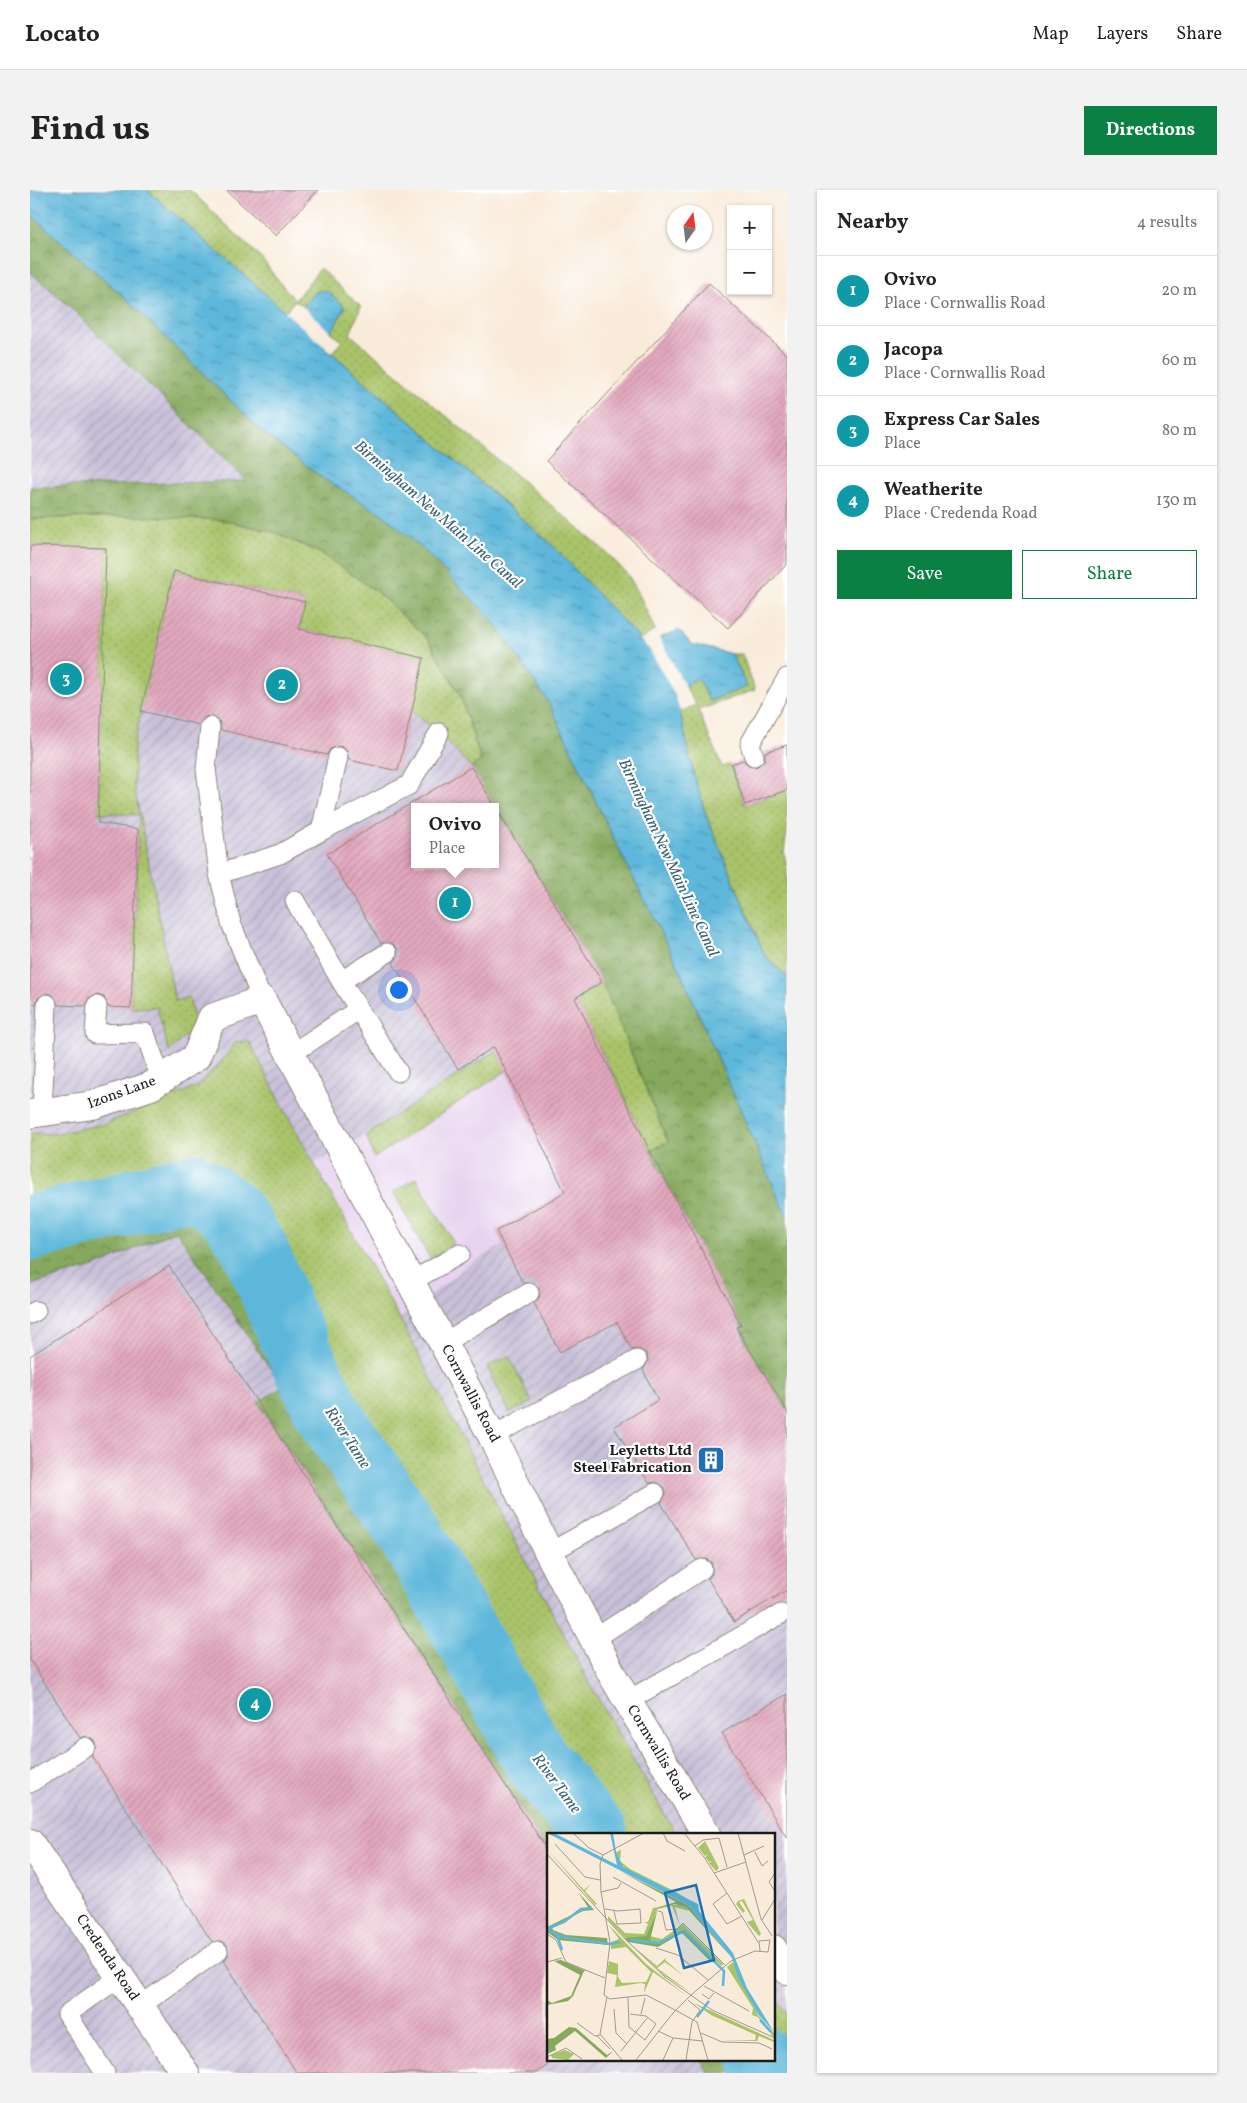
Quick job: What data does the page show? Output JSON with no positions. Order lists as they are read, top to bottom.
{
  "streets": {
    "street": ["Izons Lane", "Cornwallis Road", "Credenda Road"]
  },
  "crossings": [
    ["Izons Lane", "Cornwallis Road"]
  ],
  "water": ["Birmingham New Main Line Canal", "River Tame"],
  "places": {
    "building": ["Leyletts Ltd Steel Fabrication"]
  },
  "north": "top",
  "page": {
    "header": "Locato",
    "nav": ["Map", "Layers", "Share"],
    "title": "Find us",
    "buttons": [
      "Directions",
      ["Save", "Share"]
    ],
    "heading": ["Nearby", "4 results"],
    "map_buttons": ["+", "−"],
    "list": [
      {
        "mark": "1",
        "name": "Ovivo",
        "note": "Place · Cornwallis Road",
        "value": "20 m"
      },
      {
        "mark": "2",
        "name": "Jacopa",
        "note": "Place · Cornwallis Road",
        "value": "60 m"
      },
      {
        "mark": "3",
        "name": "Express Car Sales",
        "note": "Place",
        "value": "80 m"
      },
      {
        "mark": "4",
        "name": "Weatherite",
        "note": "Place · Credenda Road",
        "value": "130 m"
      }
    ],
    "pins": [
      "3",
      "2",
      "1",
      "4"
    ],
    "popup": ["Ovivo", "Place"]
  }
}
